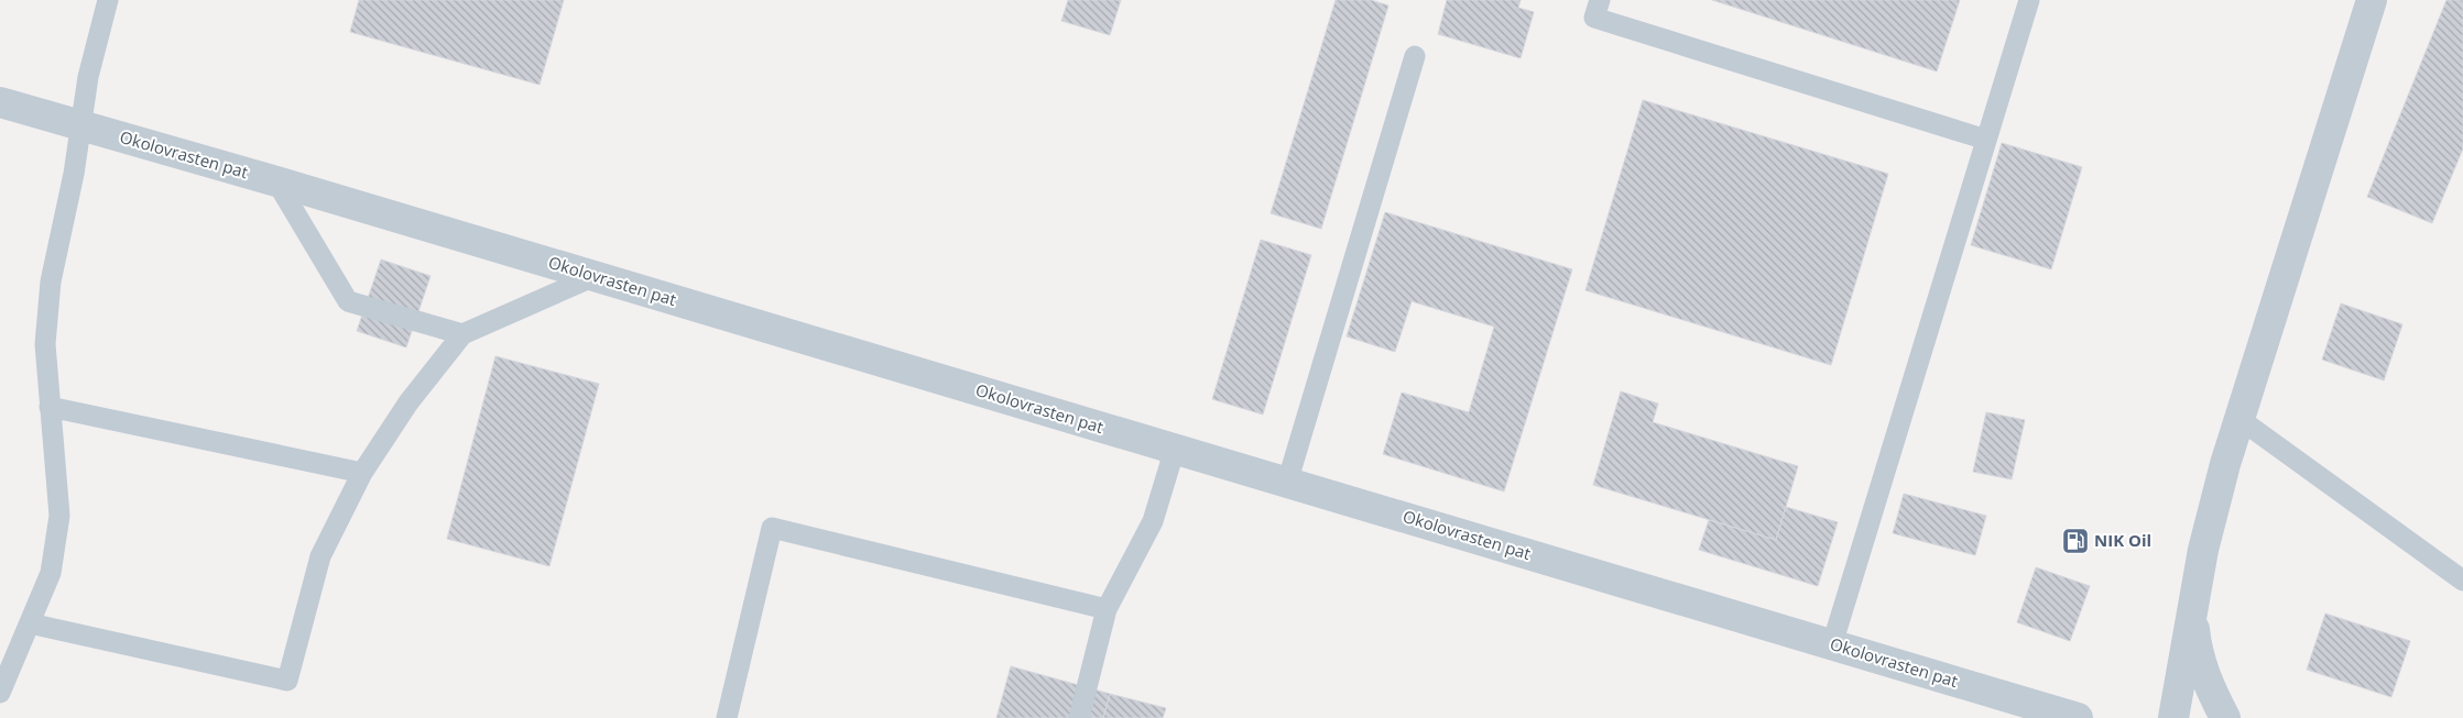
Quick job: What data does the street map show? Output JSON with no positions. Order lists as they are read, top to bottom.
{
  "streets": {
    "street": ["Okolovrasten pat"]
  },
  "places": {
    "fuel station": ["NIK Oil"]
  }
}
